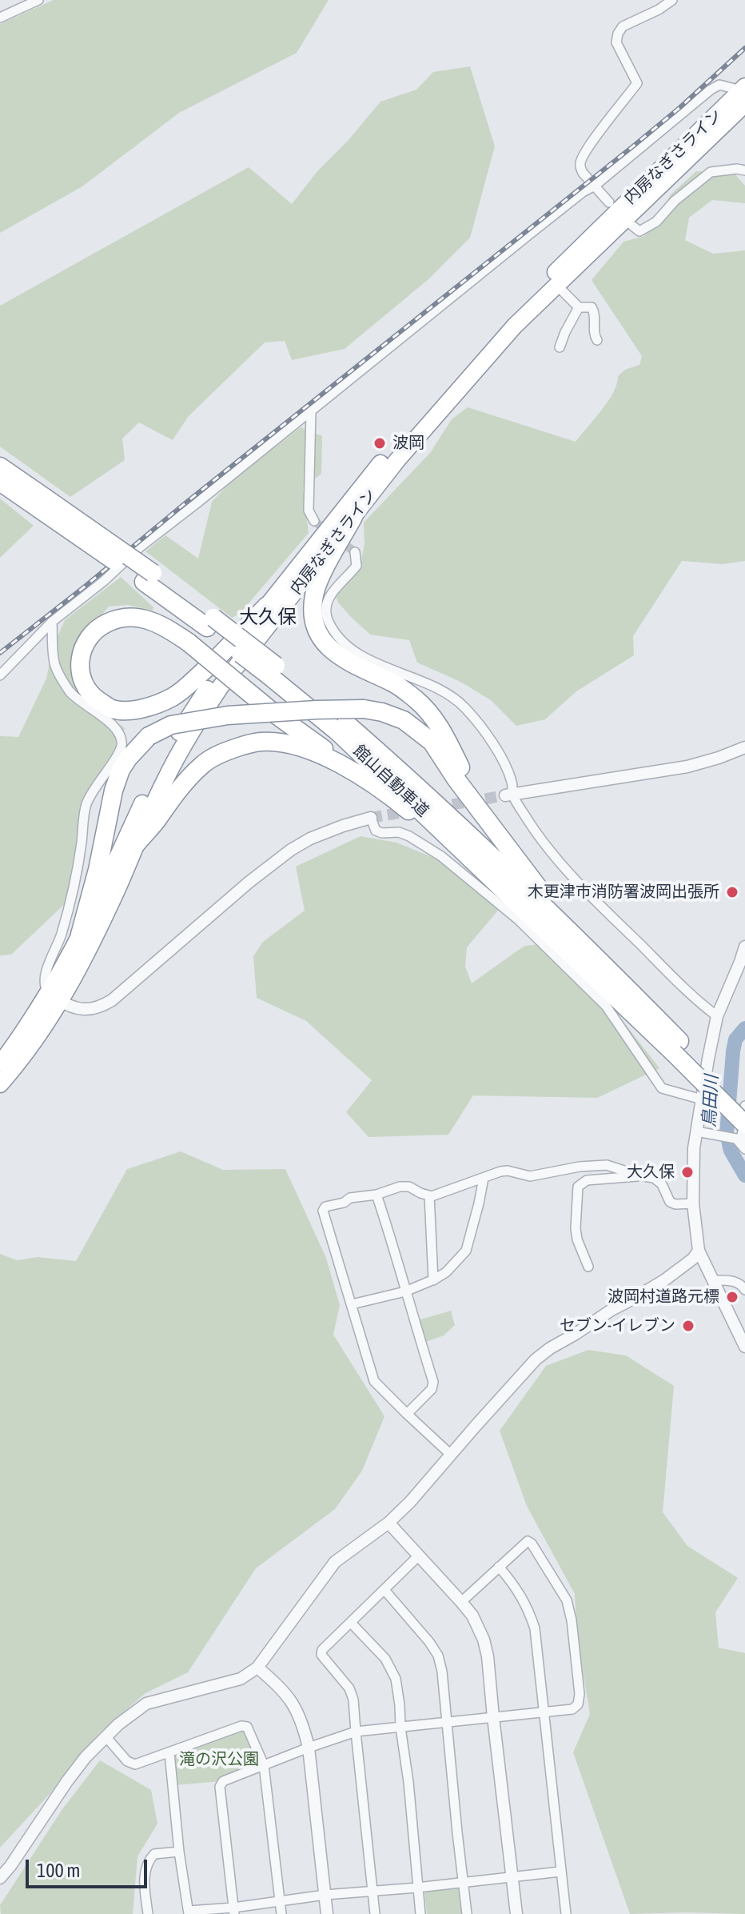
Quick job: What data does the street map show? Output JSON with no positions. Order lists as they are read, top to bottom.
{
  "streets": {
    "highway": ["内房なぎさライン", "館山自動車道"]
  },
  "districts": ["大久保"],
  "water": ["鳥田川"],
  "parks": ["滝の沢公園"],
  "places": [
    "波岡",
    "木更津市消防署波岡出張所",
    "大久保",
    "波岡村道路元標",
    "セブン-イレブン"
  ],
  "scale_bar": "100 m"
}
